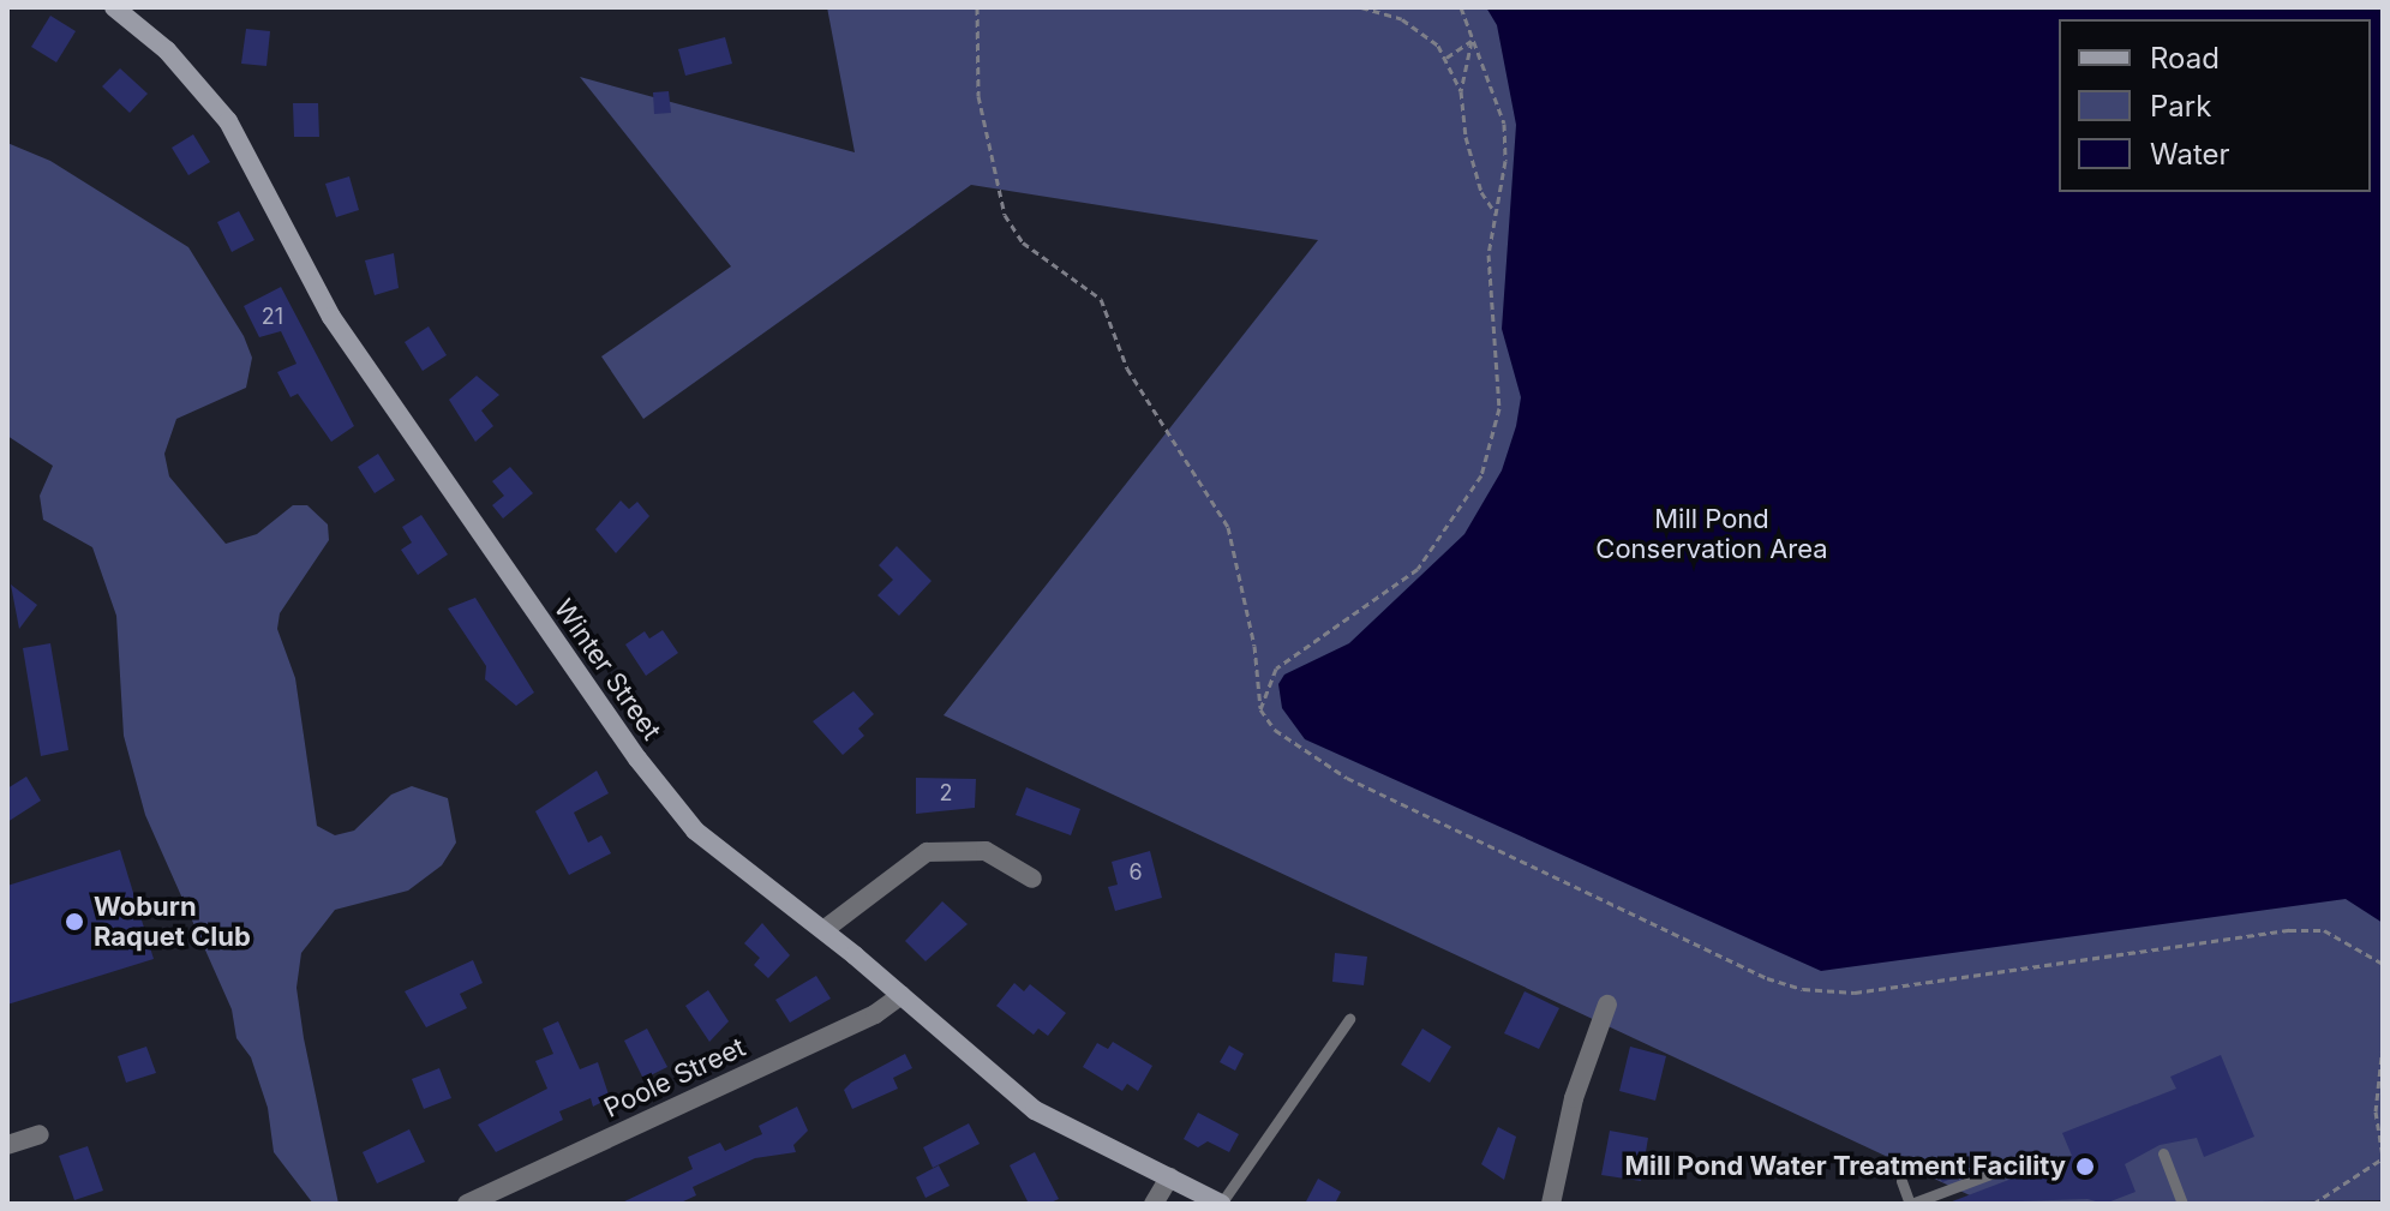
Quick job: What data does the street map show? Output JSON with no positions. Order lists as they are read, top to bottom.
{
  "streets": {
    "street": ["Winter Street", "Poole Street"]
  },
  "crossings": [
    ["Winter Street", "Poole Street"]
  ],
  "parks": ["Mill Pond Conservation Area"],
  "places": ["Woburn Raquet Club", "Mill Pond Water Treatment Facility"],
  "house_numbers": ["21", "2", "6"],
  "legend": ["Road", "Park", "Water"]
}
